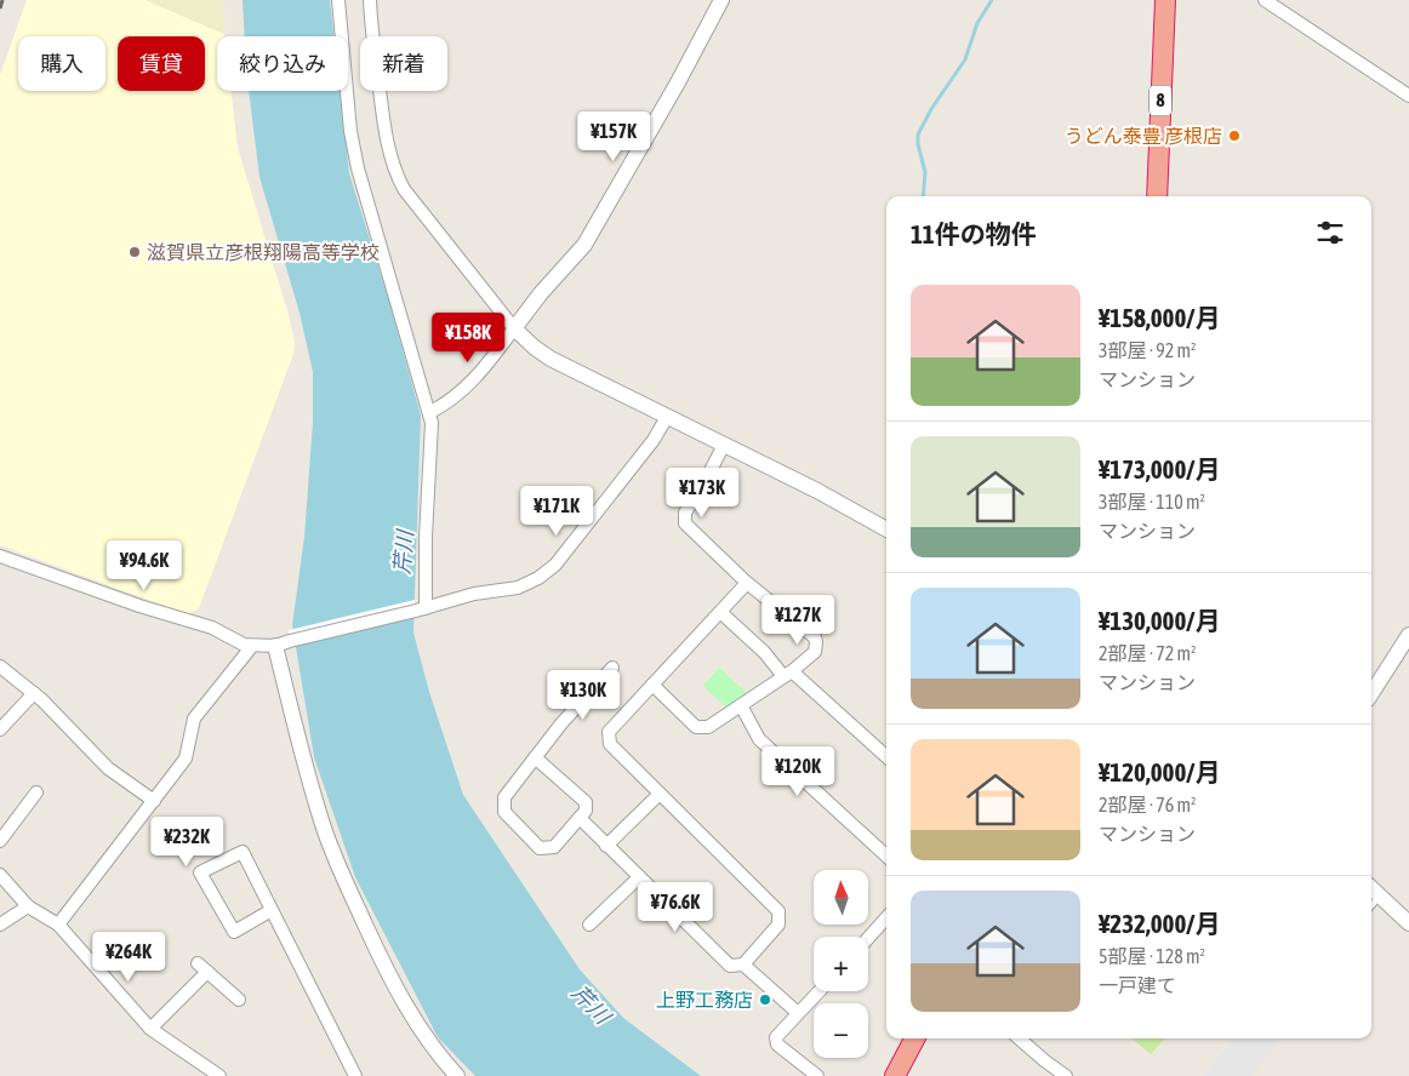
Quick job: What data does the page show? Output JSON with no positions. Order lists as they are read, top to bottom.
{
  "streets": {
    "highway": ["8"]
  },
  "water": ["芹川"],
  "places": ["うどん泰豊 彦根店", "滋賀県立彦根翔陽高等学校", "上野工務店"],
  "north": "top",
  "page": {
    "chip": [
      "購入",
      "賃貸",
      "絞り込み",
      "新着"
    ],
    "price": [
      "¥157K",
      "¥158K",
      "¥173K",
      "¥171K",
      "¥94.6K",
      "¥127K",
      "¥130K",
      "¥120K",
      "¥232K",
      "¥76.6K",
      "¥264K"
    ],
    "heading": "11件の物件",
    "list": [
      {
        "name": "¥158,000/月",
        "note": "3部屋 · 92 m² · マンション"
      },
      {
        "name": "¥173,000/月",
        "note": "3部屋 · 110 m² · マンション"
      },
      {
        "name": "¥130,000/月",
        "note": "2部屋 · 72 m² · マンション"
      },
      {
        "name": "¥120,000/月",
        "note": "2部屋 · 76 m² · マンション"
      },
      {
        "name": "¥232,000/月",
        "note": "5部屋 · 128 m² · 一戸建て"
      }
    ],
    "map_buttons": ["+", "−"]
  }
}
